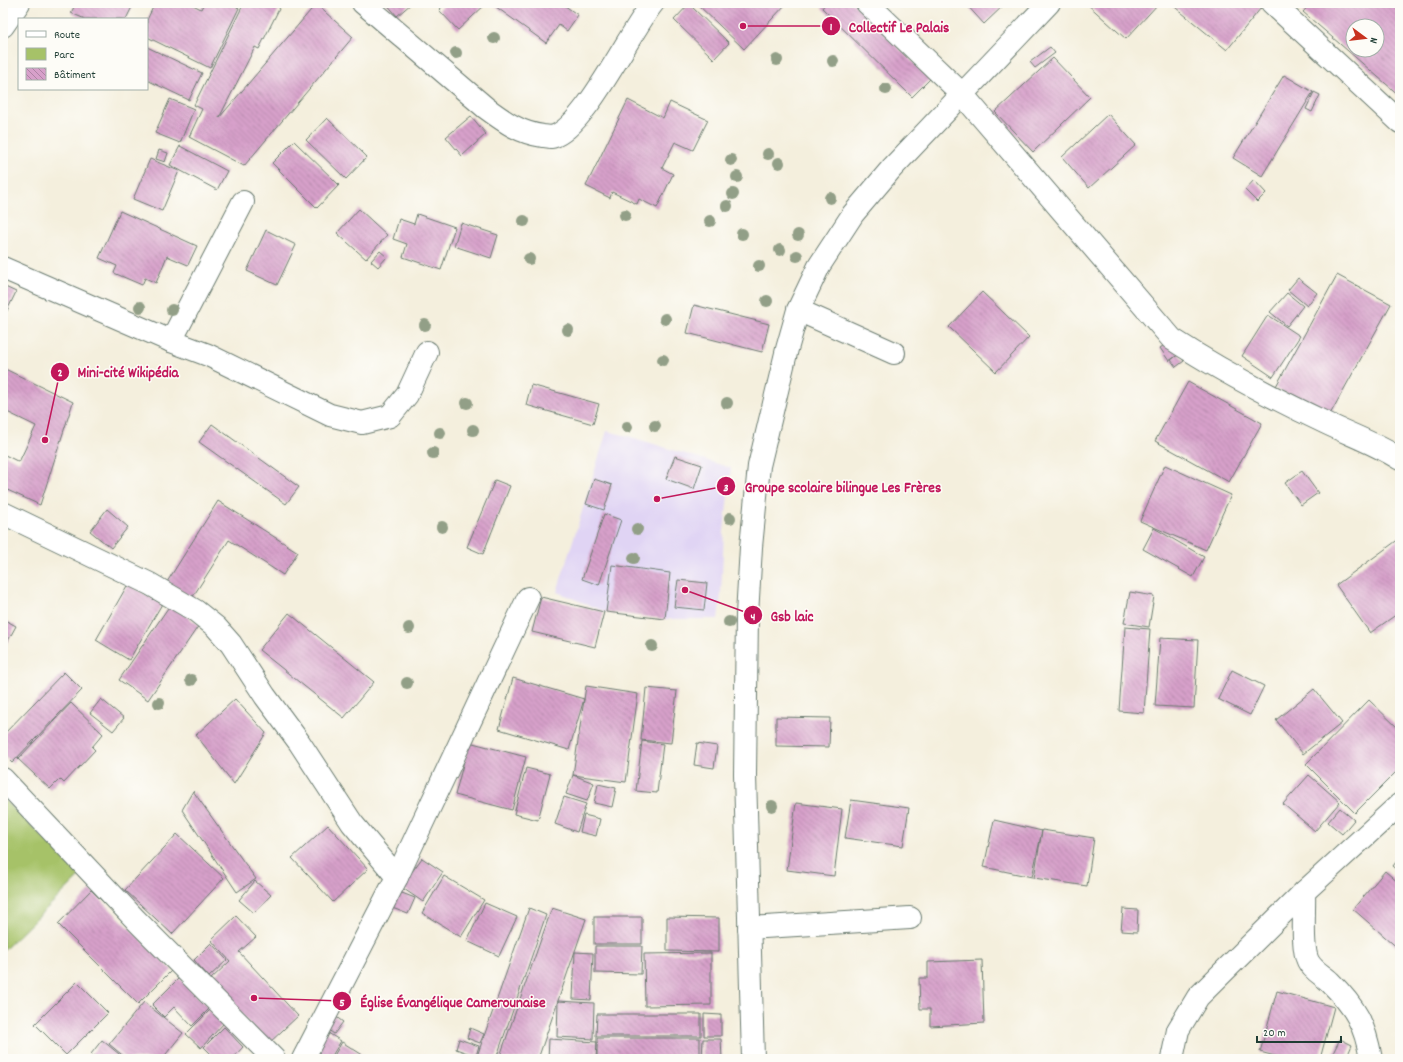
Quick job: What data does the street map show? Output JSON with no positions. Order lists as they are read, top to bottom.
{
  "places": [
    "Collectif Le Palais",
    "Mini-cité Wikipédia",
    "Groupe scolaire bilingue Les Frères",
    "Gsb laic",
    "Église Évangélique Camerounaise"
  ],
  "legend": ["Route", "Parc", "Bâtiment"],
  "scale_bar": "20 m",
  "north": "right"
}
